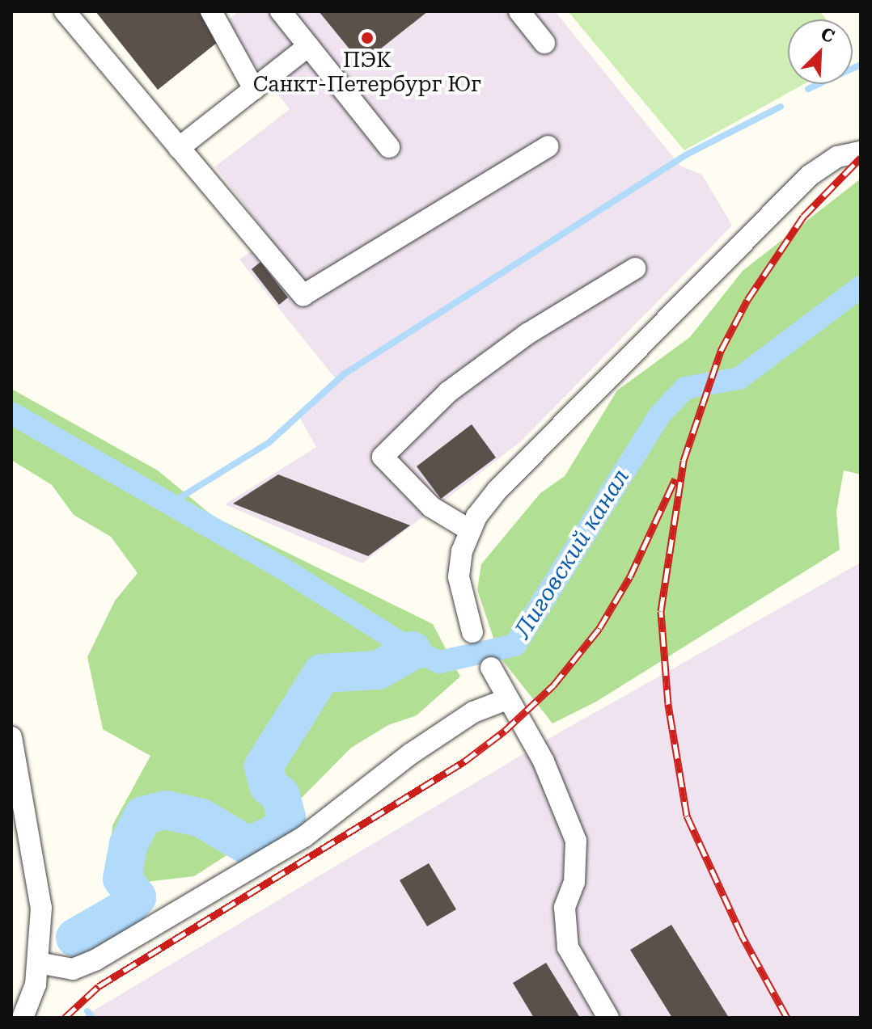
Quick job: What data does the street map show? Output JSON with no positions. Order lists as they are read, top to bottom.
{
  "water": ["Лиговский канал"],
  "places": ["ПЭК Санкт-Петербург Юг"],
  "north": "top right"
}
